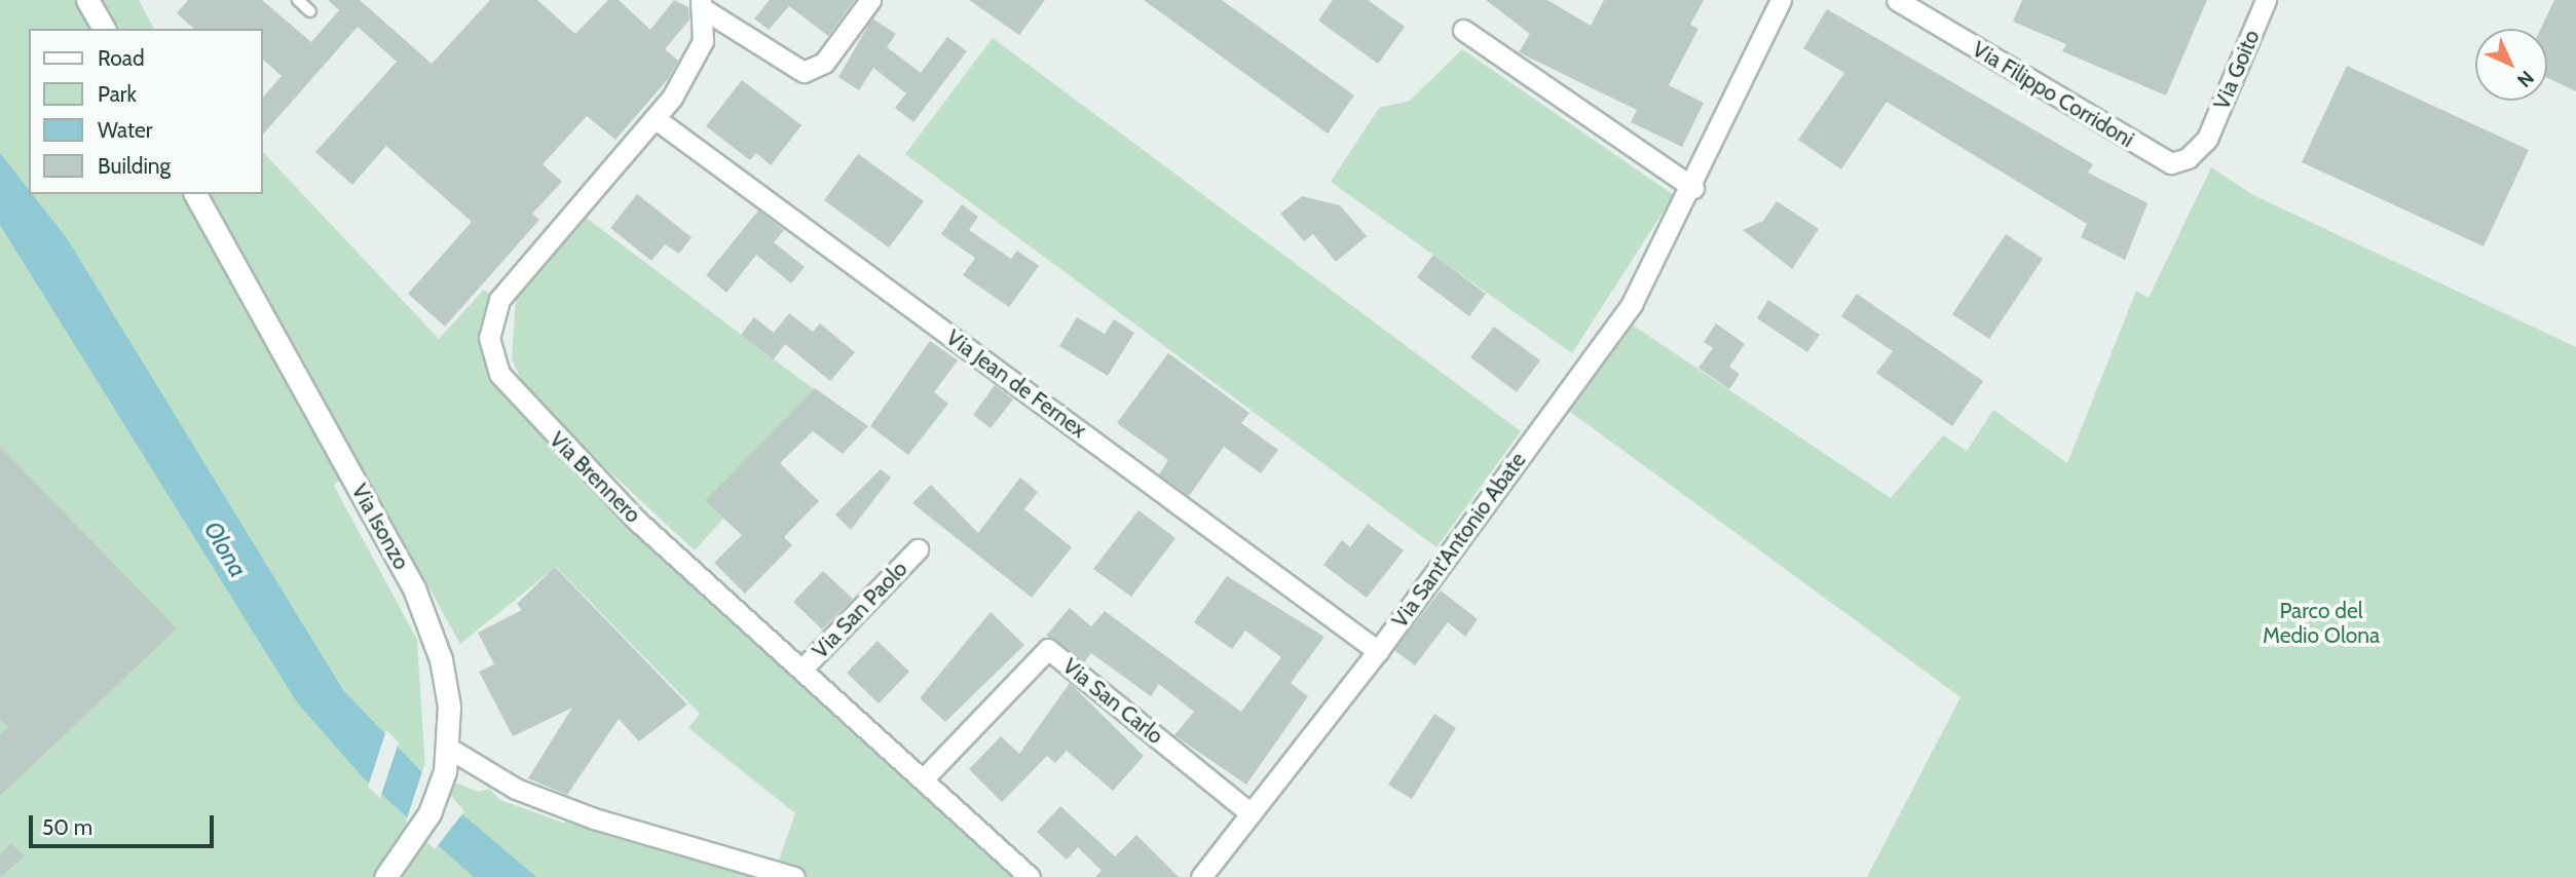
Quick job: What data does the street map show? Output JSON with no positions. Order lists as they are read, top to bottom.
{
  "streets": {
    "street": [
      "Via Goito",
      "Via Filippo Corridoni",
      "Via Jean de Fernex",
      "Via Brennero",
      "Via Isonzo",
      "Via Sant'Antonio Abate",
      "Via San Paolo",
      "Via San Carlo"
    ]
  },
  "crossings": [
    ["Via Goito", "Via Filippo Corridoni"],
    ["Via Jean de Fernex", "Via Brennero"],
    ["Via Jean de Fernex", "Via Sant'Antonio Abate"],
    ["Via Brennero", "Via San Paolo"],
    ["Via Brennero", "Via San Carlo"],
    ["Via Sant'Antonio Abate", "Via San Carlo"]
  ],
  "water": ["Olona"],
  "parks": ["Parco del Medio Olona"],
  "legend": [
    "Road",
    "Park",
    "Water",
    "Building"
  ],
  "scale_bar": "50 m",
  "north": "bottom right"
}
